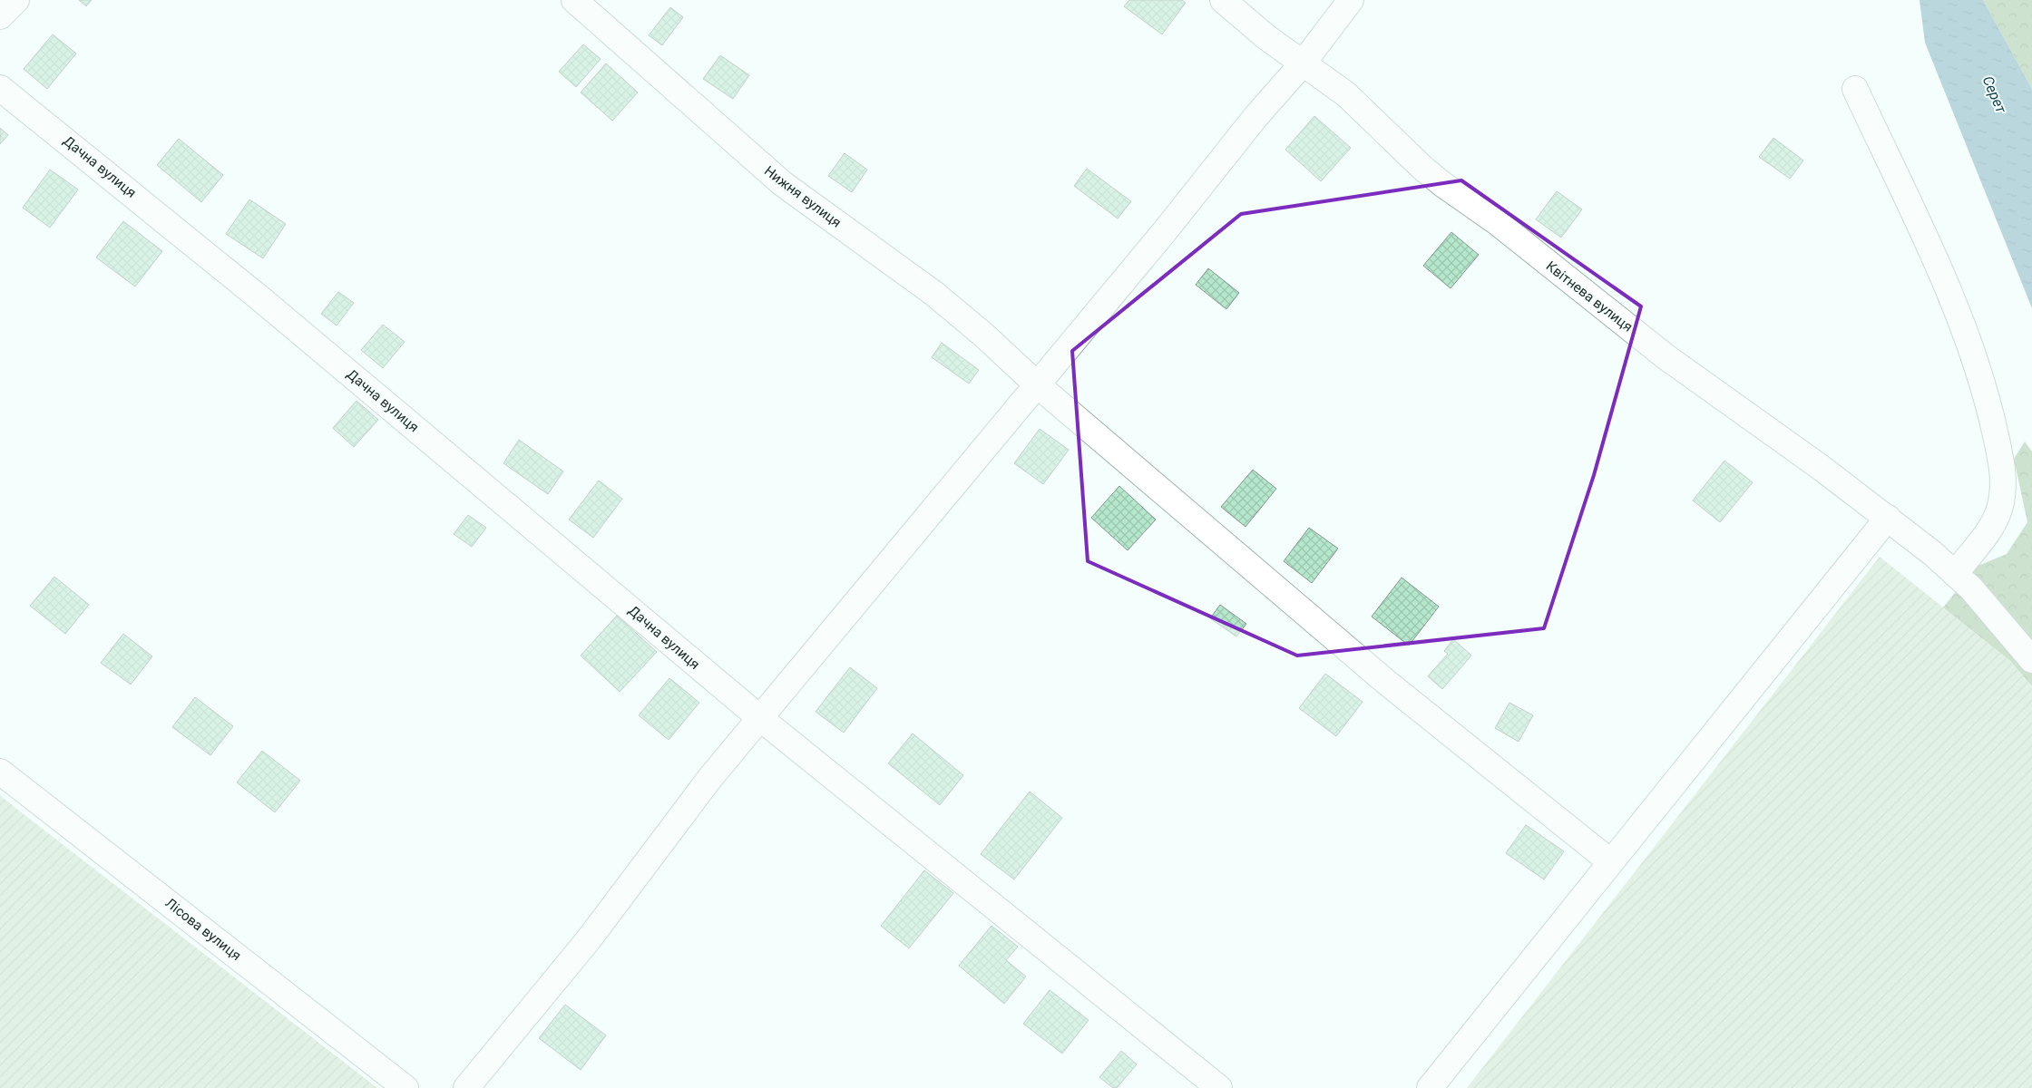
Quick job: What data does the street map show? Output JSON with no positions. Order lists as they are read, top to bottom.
{
  "streets": {
    "street": [
      "Дачна вулиця",
      "Нижня вулиця",
      "Квітнева вулиця",
      "Лісова вулиця"
    ]
  },
  "water": ["Серет"]
}
